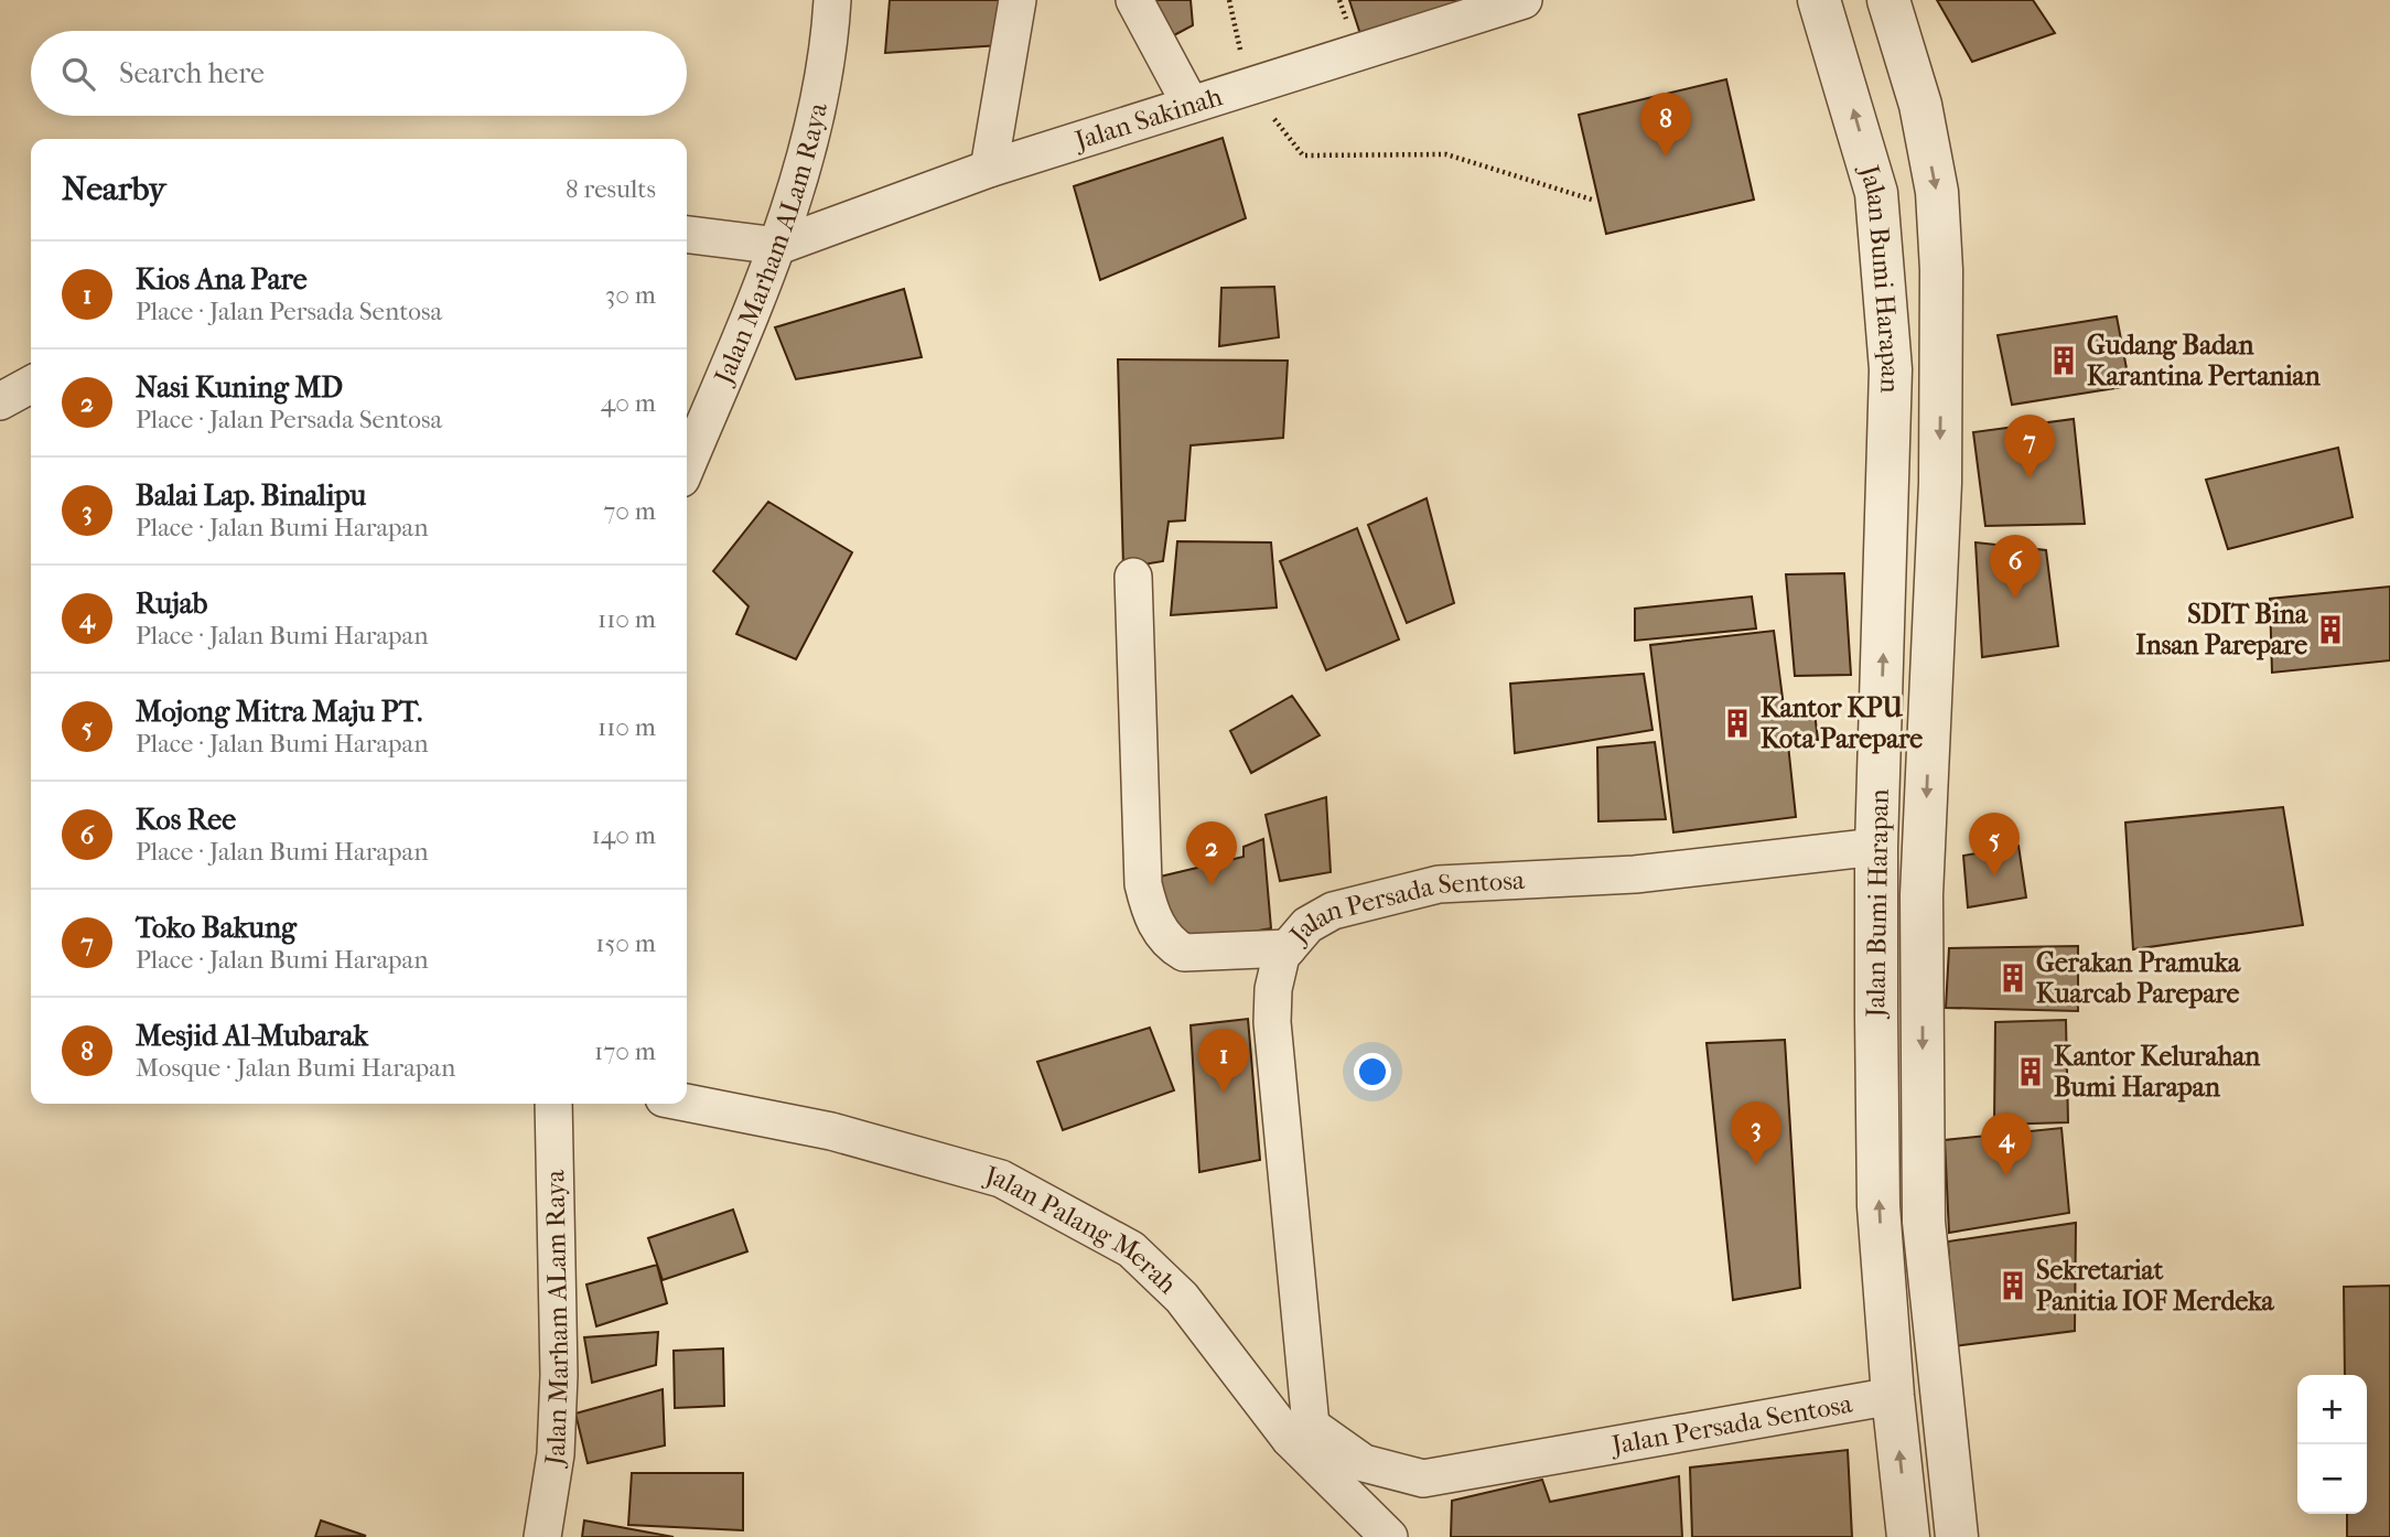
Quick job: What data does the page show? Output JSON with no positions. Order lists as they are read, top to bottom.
{
  "streets": {
    "street": [
      "Jalan Sakinah",
      "Jalan Marham ALam Raya",
      "Jalan Bumi Harapan",
      "Jalan Persada Sentosa",
      "Jalan Palang Merah"
    ]
  },
  "crossings": [
    ["Jalan Sakinah", "Jalan Marham ALam Raya"],
    ["Jalan Bumi Harapan", "Jalan Persada Sentosa"],
    ["Jalan Persada Sentosa", "Jalan Palang Merah"]
  ],
  "places": {
    "building": [
      "Gudang Badan Karantina Pertanian",
      "SDIT Bina Insan Parepare",
      "Kantor KPU Kota Parepare",
      "Gerakan Pramuka Kuarcab Parepare",
      "Kantor Kelurahan Bumi Harapan",
      "Sekretariat Panitia IOF Merdeka"
    ]
  },
  "page": {
    "search": "Search here",
    "pins": [
      "8",
      "7",
      "6",
      "5",
      "2",
      "1",
      "3",
      "4"
    ],
    "heading": ["Nearby", "8 results"],
    "list": [
      {
        "mark": "1",
        "name": "Kios Ana Pare",
        "note": "Place · Jalan Persada Sentosa",
        "value": "30 m"
      },
      {
        "mark": "2",
        "name": "Nasi Kuning MD",
        "note": "Place · Jalan Persada Sentosa",
        "value": "40 m"
      },
      {
        "mark": "3",
        "name": "Balai Lap. Binalipu",
        "note": "Place · Jalan Bumi Harapan",
        "value": "70 m"
      },
      {
        "mark": "4",
        "name": "Rujab",
        "note": "Place · Jalan Bumi Harapan",
        "value": "110 m"
      },
      {
        "mark": "5",
        "name": "Mojong Mitra Maju PT.",
        "note": "Place · Jalan Bumi Harapan",
        "value": "110 m"
      },
      {
        "mark": "6",
        "name": "Kos Ree",
        "note": "Place · Jalan Bumi Harapan",
        "value": "140 m"
      },
      {
        "mark": "7",
        "name": "Toko Bakung",
        "note": "Place · Jalan Bumi Harapan",
        "value": "150 m"
      },
      {
        "mark": "8",
        "name": "Mesjid Al-Mubarak",
        "note": "Mosque · Jalan Bumi Harapan",
        "value": "170 m"
      }
    ],
    "map_buttons": ["+", "−"]
  }
}
